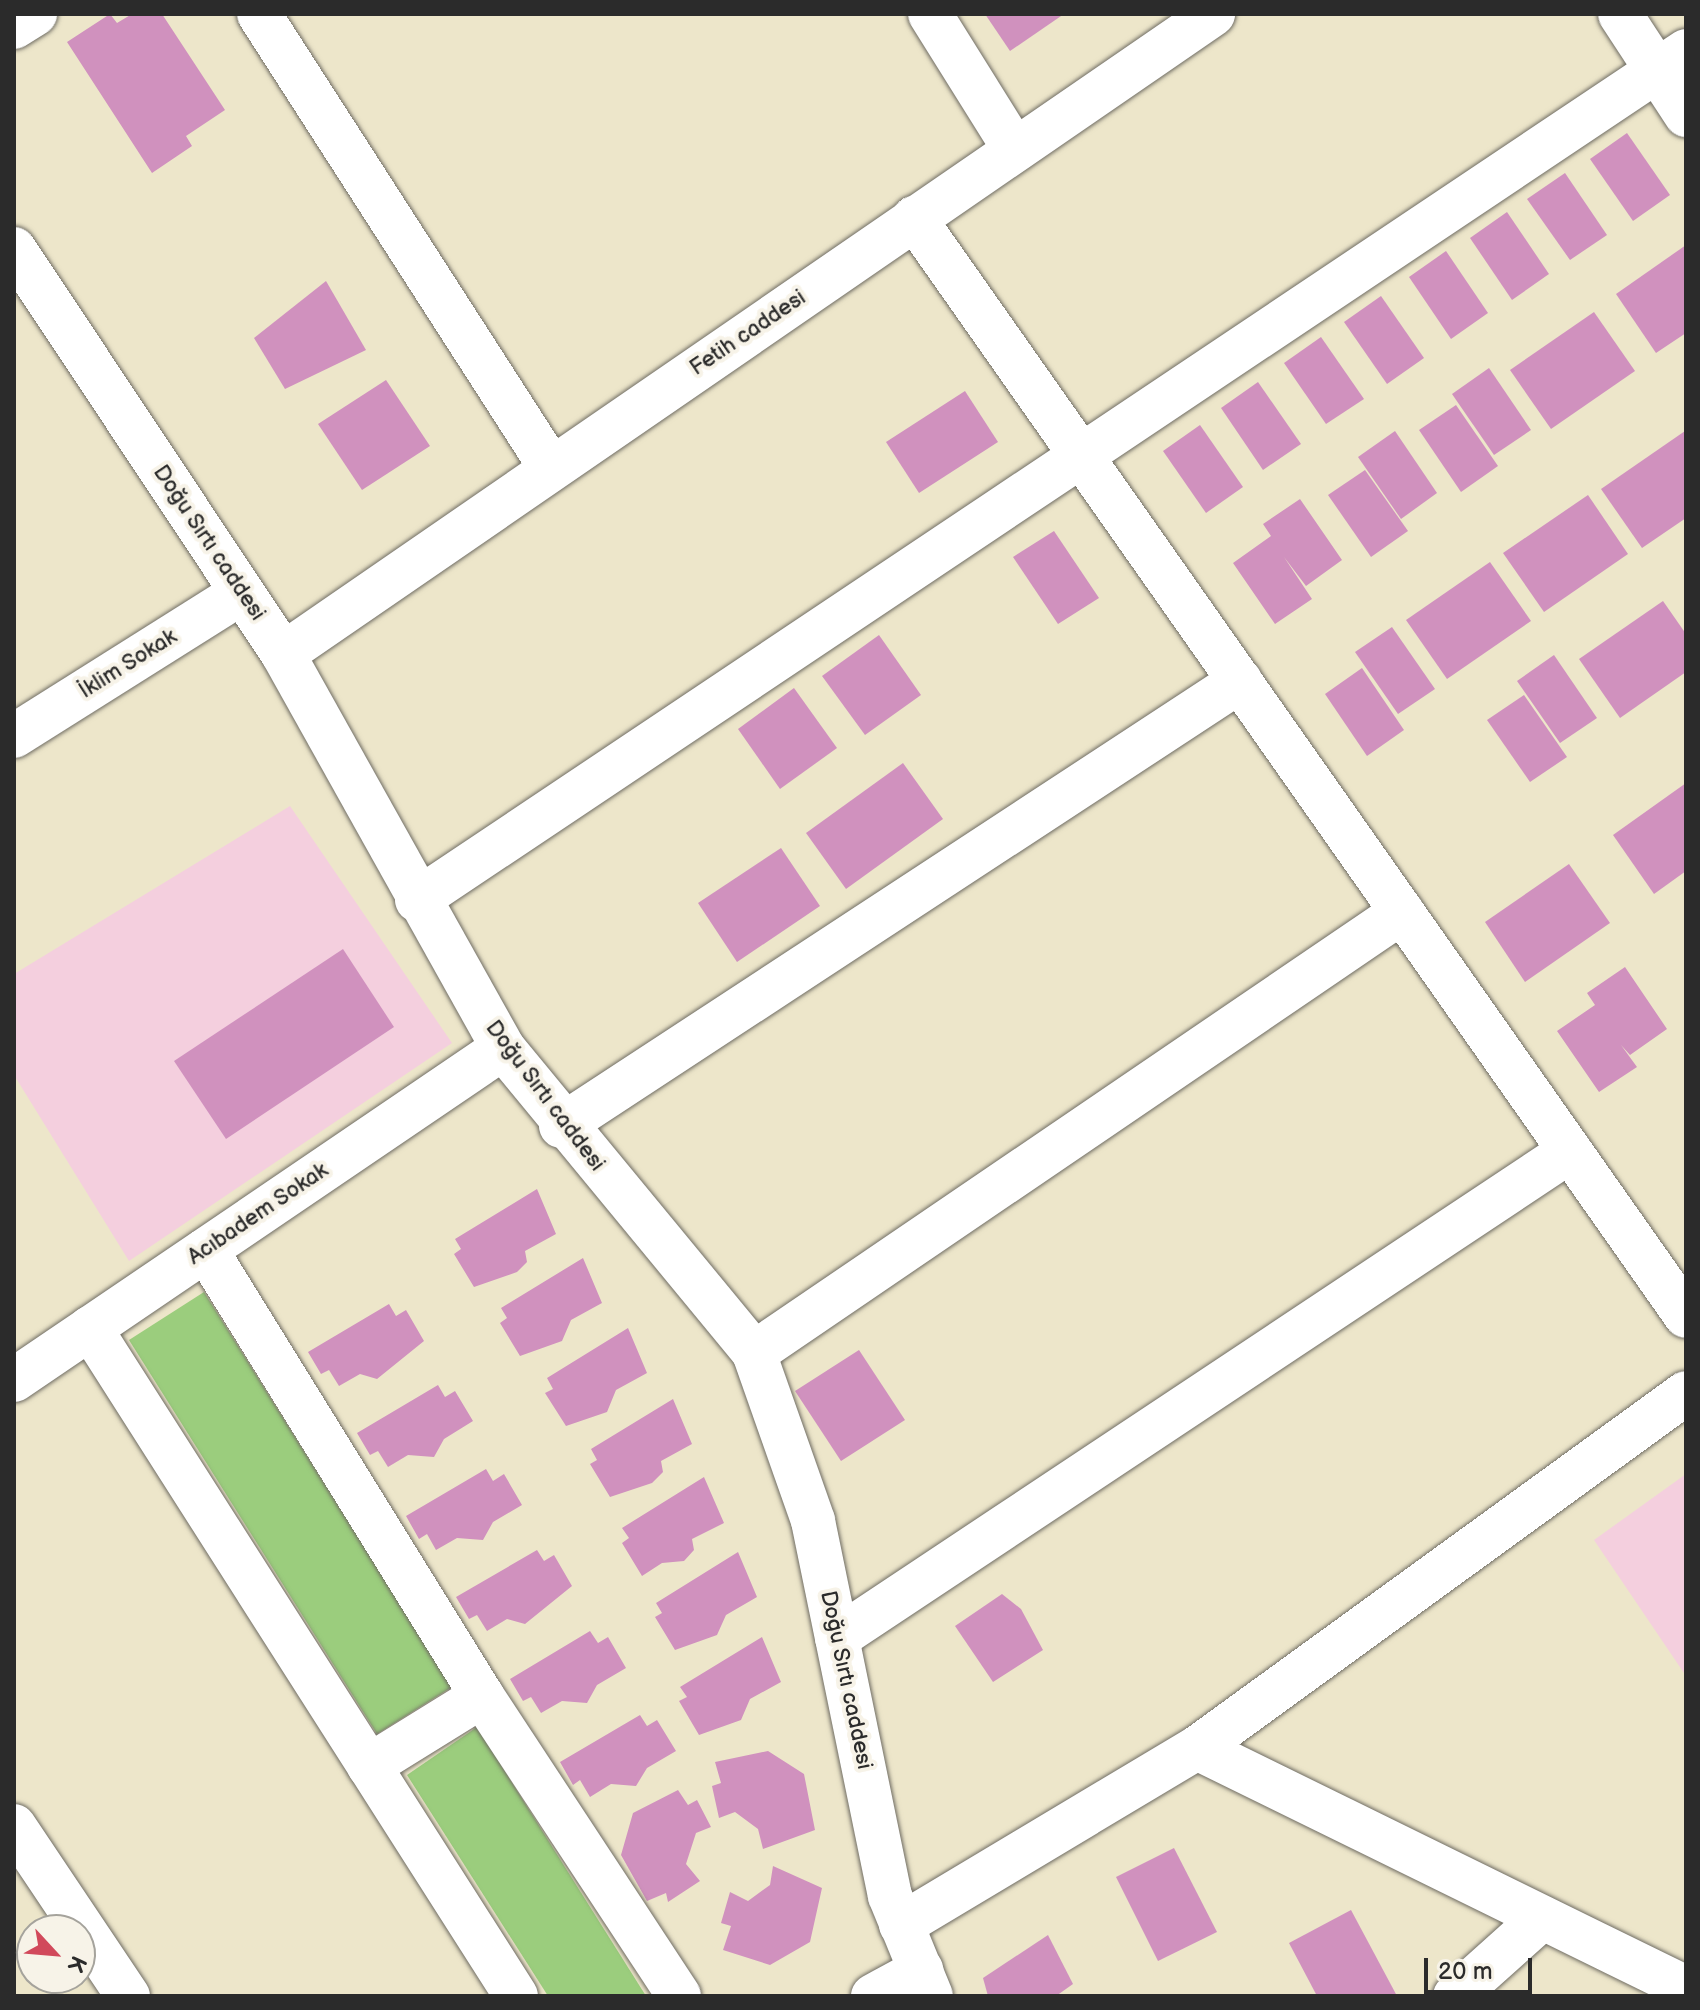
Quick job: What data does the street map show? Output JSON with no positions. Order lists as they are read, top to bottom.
{
  "streets": {
    "street": [
      "Fetih caddesi",
      "Doğu Sırtı caddesi",
      "İklim Sokak",
      "Acıbadem Sokak"
    ]
  },
  "crossings": [
    ["Fetih caddesi", "Doğu Sırtı caddesi"],
    ["Doğu Sırtı caddesi", "İklim Sokak"],
    ["Doğu Sırtı caddesi", "Acıbadem Sokak"]
  ],
  "scale_bar": "20 m",
  "north": "bottom right"
}
